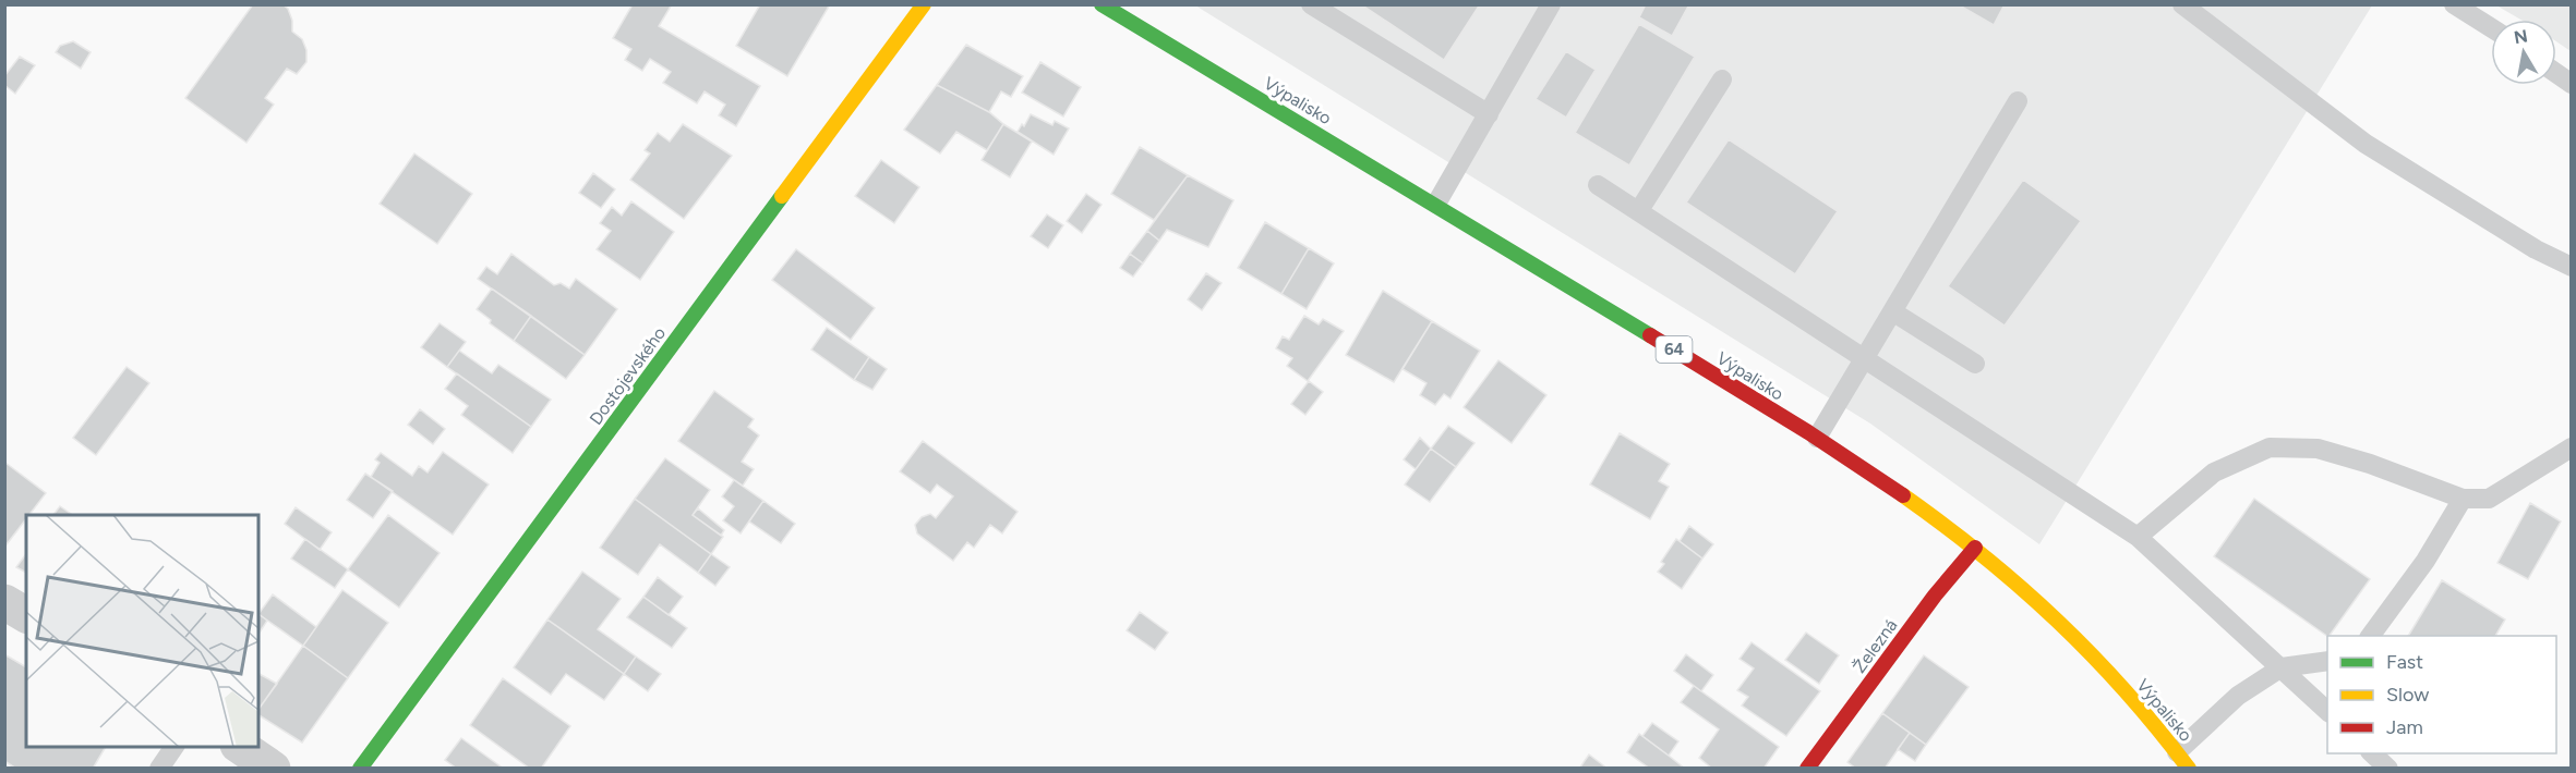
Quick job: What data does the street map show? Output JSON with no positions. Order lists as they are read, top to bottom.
{
  "streets": {
    "main road": [
      "Výpalisko",
      "64",
      "Dostojevského",
      "Železná"
    ]
  },
  "crossings": [
    ["Výpalisko", "Železná"]
  ],
  "legend": ["Fast", "Slow", "Jam"],
  "north": "top"
}
